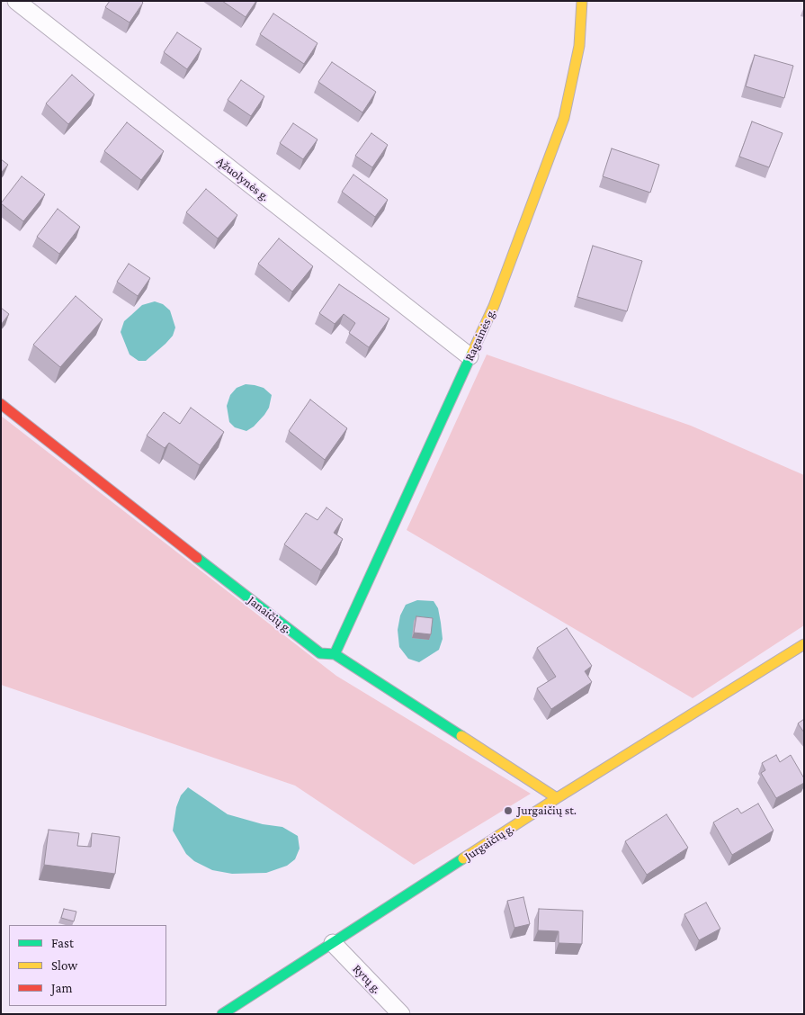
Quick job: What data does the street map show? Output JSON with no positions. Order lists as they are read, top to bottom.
{
  "streets": {
    "street": [
      "Ąžuolynės g.",
      "Ragainės g.",
      "Janaičių g.",
      "Jurgaičių g.",
      "Rytų g."
    ]
  },
  "crossings": [
    ["Ąžuolynės g.", "Ragainės g."],
    ["Ragainės g.", "Janaičių g."],
    ["Janaičių g.", "Jurgaičių g."],
    ["Jurgaičių g.", "Rytų g."]
  ],
  "places": ["Jurgaičių st."],
  "legend": ["Fast", "Slow", "Jam"]
}
